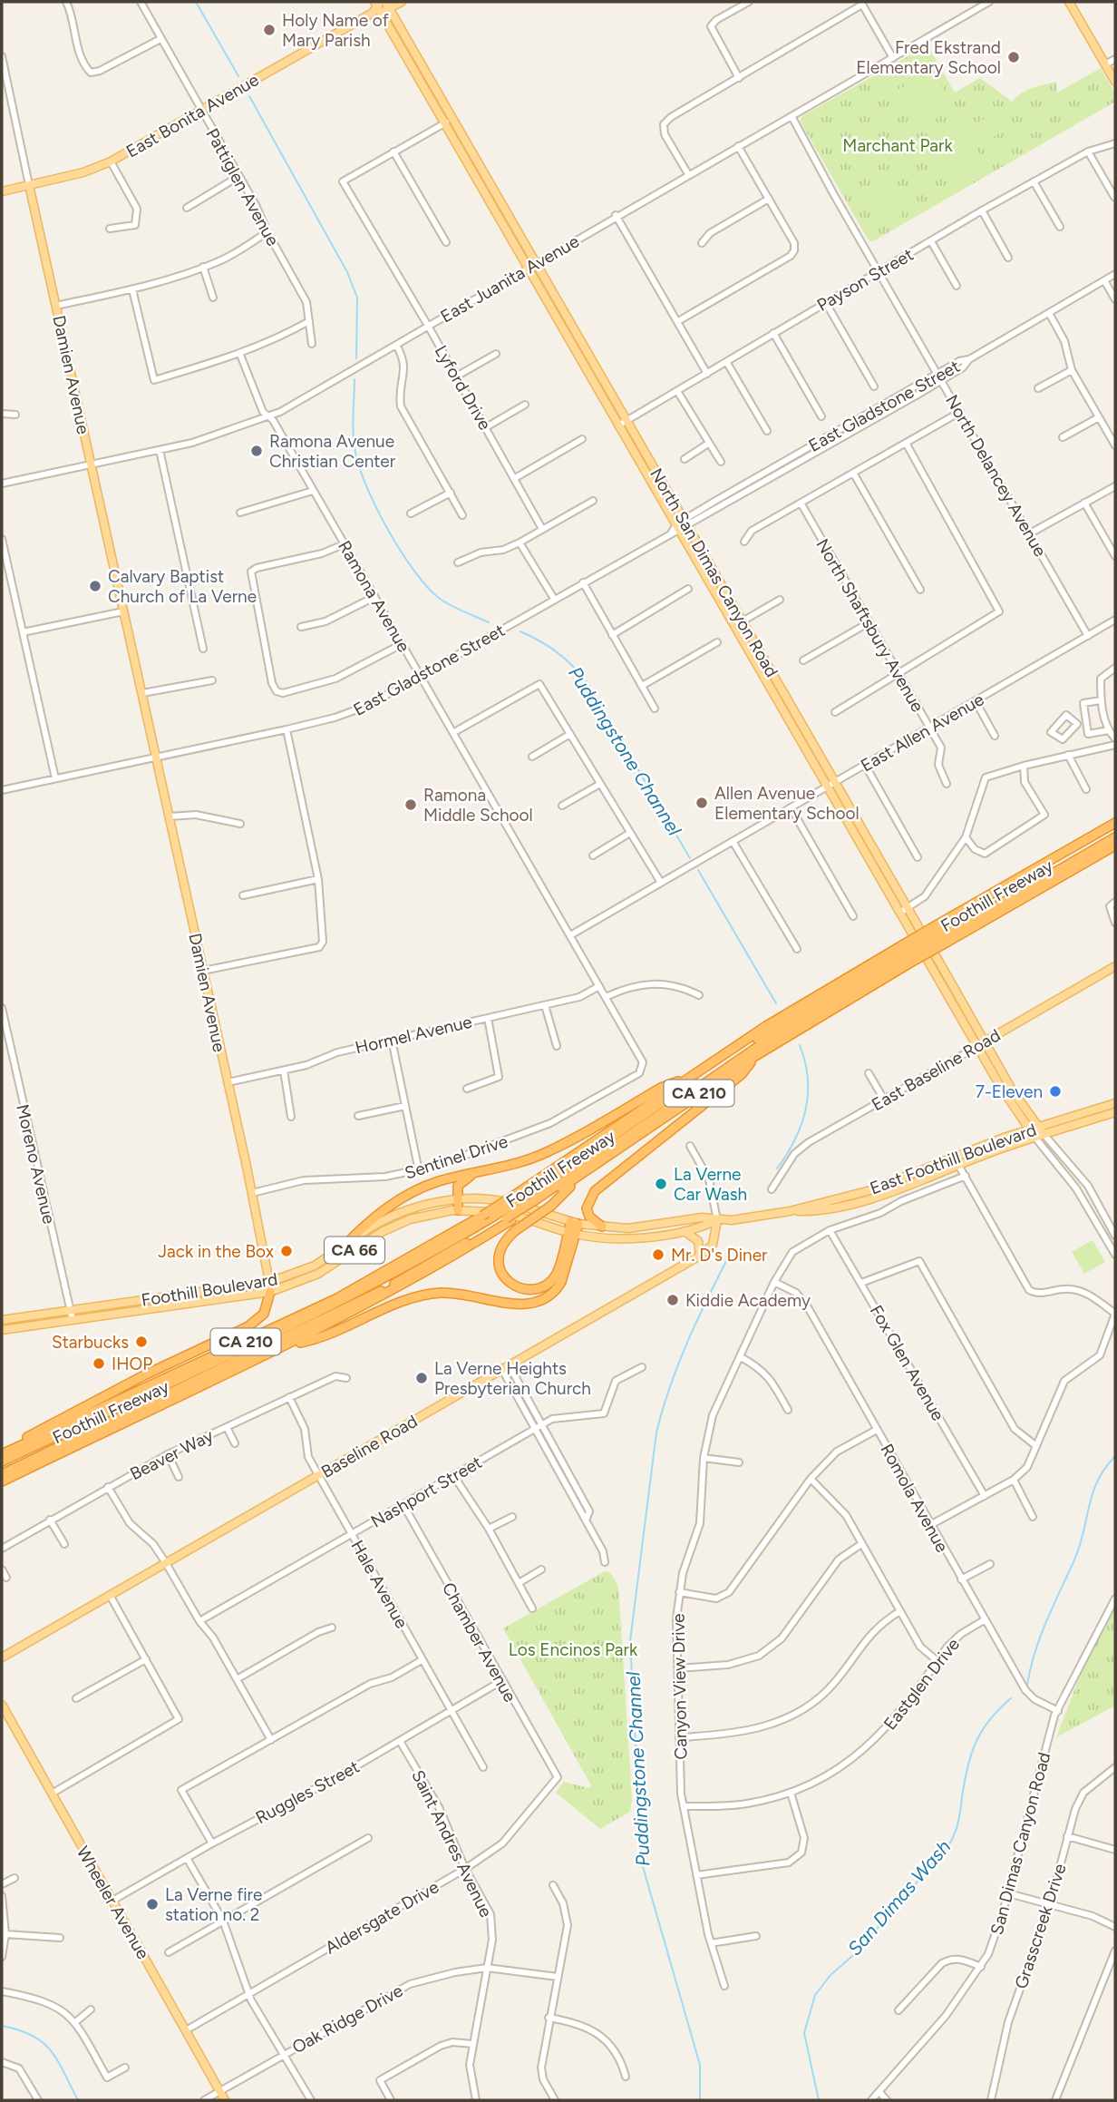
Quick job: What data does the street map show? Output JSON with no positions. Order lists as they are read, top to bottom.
{
  "streets": {
    "highway": ["Foothill Freeway", "CA 210"],
    "main road": [
      "East Bonita Avenue",
      "Damien Avenue",
      "North San Dimas Canyon Road",
      "East Baseline Road",
      "East Foothill Boulevard",
      "CA 66",
      "Foothill Boulevard",
      "Baseline Road",
      "Wheeler Avenue"
    ],
    "street": [
      "Pattiglen Avenue",
      "East Juanita Avenue",
      "Payson Street",
      "Lyford Drive",
      "East Gladstone Street",
      "North Delancey Avenue",
      "Ramona Avenue",
      "North Shaftsbury Avenue",
      "East Allen Avenue",
      "Hormel Avenue",
      "Sentinel Drive",
      "Moreno Avenue",
      "Fox Glen Avenue",
      "Beaver Way",
      "Nashport Street",
      "Romola Avenue",
      "Hale Avenue",
      "Chamber Avenue",
      "Eastglen Drive",
      "Canyon View Drive",
      "Ruggles Street",
      "Saint Andres Avenue",
      "San Dimas Canyon Road",
      "Aldersgate Drive",
      "Grasscreek Drive",
      "Oak Ridge Drive"
    ]
  },
  "crossings": [
    ["East Bonita Avenue", "Pattiglen Avenue"],
    ["East Bonita Avenue", "Damien Avenue"],
    ["East Bonita Avenue", "North San Dimas Canyon Road"],
    ["East Juanita Avenue", "Damien Avenue"],
    ["East Juanita Avenue", "Lyford Drive"],
    ["East Juanita Avenue", "North Delancey Avenue"],
    ["East Juanita Avenue", "North San Dimas Canyon Road"],
    ["East Juanita Avenue", "Ramona Avenue"],
    ["Payson Street", "North Delancey Avenue"],
    ["Payson Street", "North San Dimas Canyon Road"],
    ["Damien Avenue", "East Gladstone Street"],
    ["Damien Avenue", "Hormel Avenue"],
    ["Damien Avenue", "Sentinel Drive"],
    ["Damien Avenue", "Foothill Boulevard"],
    ["East Gladstone Street", "North Delancey Avenue"],
    ["East Gladstone Street", "North San Dimas Canyon Road"],
    ["East Gladstone Street", "Ramona Avenue"],
    ["North Delancey Avenue", "East Allen Avenue"],
    ["North San Dimas Canyon Road", "East Allen Avenue"],
    ["North San Dimas Canyon Road", "East Baseline Road"],
    ["North San Dimas Canyon Road", "East Foothill Boulevard"],
    ["Ramona Avenue", "East Allen Avenue"],
    ["Ramona Avenue", "Hormel Avenue"],
    ["Ramona Avenue", "Sentinel Drive"],
    ["North Shaftsbury Avenue", "East Allen Avenue"],
    ["East Foothill Boulevard", "Foothill Boulevard"],
    ["East Foothill Boulevard", "Baseline Road"],
    ["Moreno Avenue", "Foothill Boulevard"],
    ["Foothill Boulevard", "Baseline Road"],
    ["Fox Glen Avenue", "Canyon View Drive"],
    ["Baseline Road", "Hale Avenue"],
    ["Beaver Way", "Hale Avenue"],
    ["Nashport Street", "Hale Avenue"],
    ["Nashport Street", "Chamber Avenue"],
    ["Romola Avenue", "Eastglen Drive"],
    ["Romola Avenue", "Canyon View Drive"],
    ["Romola Avenue", "San Dimas Canyon Road"],
    ["Hale Avenue", "Ruggles Street"],
    ["Chamber Avenue", "Ruggles Street"],
    ["Chamber Avenue", "Aldersgate Drive"],
    ["Eastglen Drive", "Canyon View Drive"],
    ["Ruggles Street", "Saint Andres Avenue"],
    ["Ruggles Street", "Wheeler Avenue"],
    ["Saint Andres Avenue", "Aldersgate Drive"],
    ["Saint Andres Avenue", "Oak Ridge Drive"],
    ["Wheeler Avenue", "Aldersgate Drive"],
    ["Wheeler Avenue", "Oak Ridge Drive"]
  ],
  "water": ["Puddingstone Channel", "San Dimas Wash"],
  "parks": ["Marchant Park", "Los Encinos Park"],
  "places": [
    "Holy Name of Mary Parish",
    "Fred Ekstrand Elementary School",
    "Ramona Avenue Christian Center",
    "Calvary Baptist Church of La Verne",
    "Allen Avenue Elementary School",
    "Ramona Middle School",
    "7-Eleven",
    "La Verne Car Wash",
    "Jack in the Box",
    "Mr. D's Diner",
    "Kiddie Academy",
    "Starbucks",
    "IHOP",
    "La Verne Heights Presbyterian Church",
    "La Verne fire station no. 2"
  ]
}
